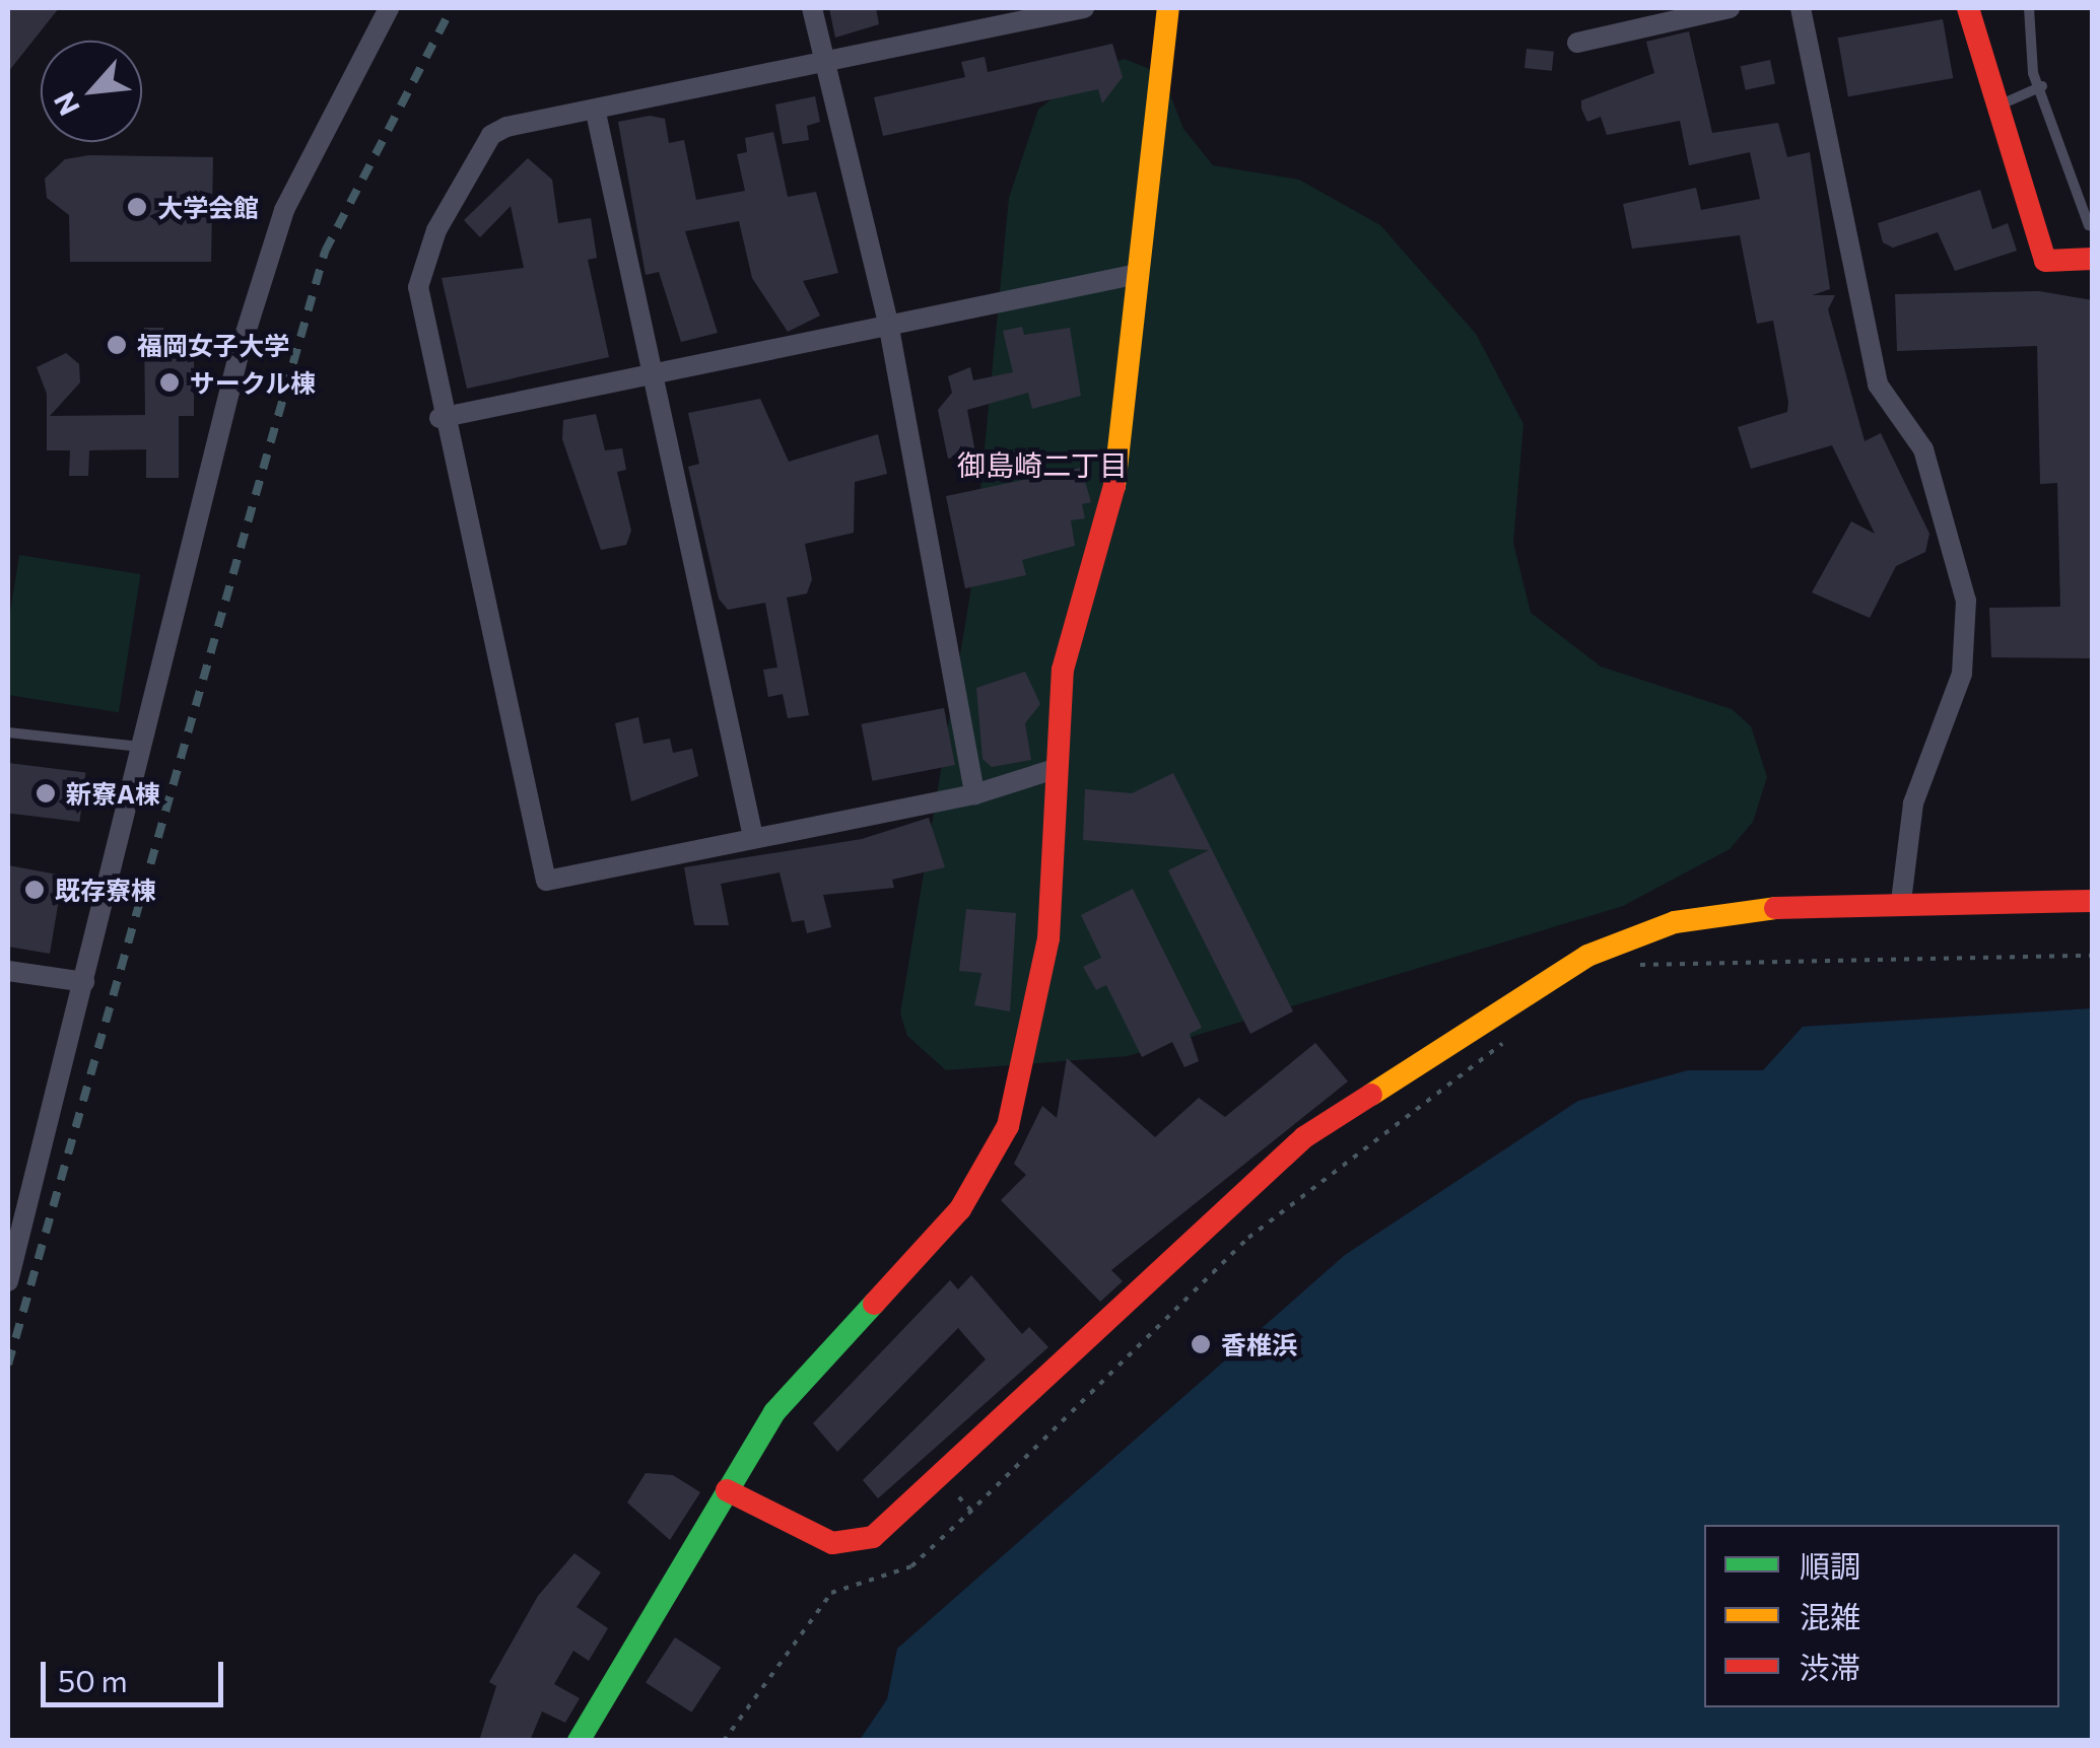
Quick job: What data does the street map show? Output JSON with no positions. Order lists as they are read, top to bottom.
{
  "districts": ["御島崎二丁目"],
  "places": [
    "大学会館",
    "福岡女子大学",
    "サークル棟",
    "新寮A棟",
    "既存寮棟",
    "香椎浜"
  ],
  "legend": ["順調", "混雑", "渋滞"],
  "scale_bar": "50 m",
  "north": "bottom left"
}
